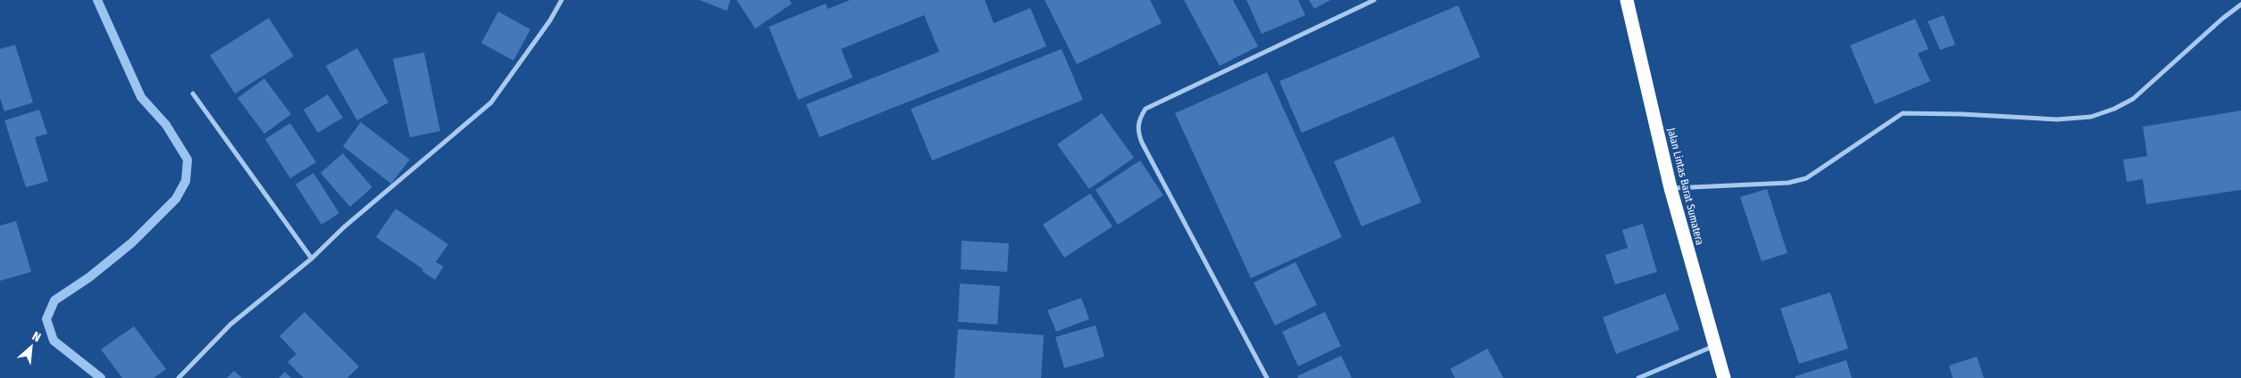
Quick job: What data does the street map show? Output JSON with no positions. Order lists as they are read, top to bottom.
{
  "streets": {
    "highway": ["Jalan Lintas Barat Sumatera"]
  },
  "north": "top right"
}
